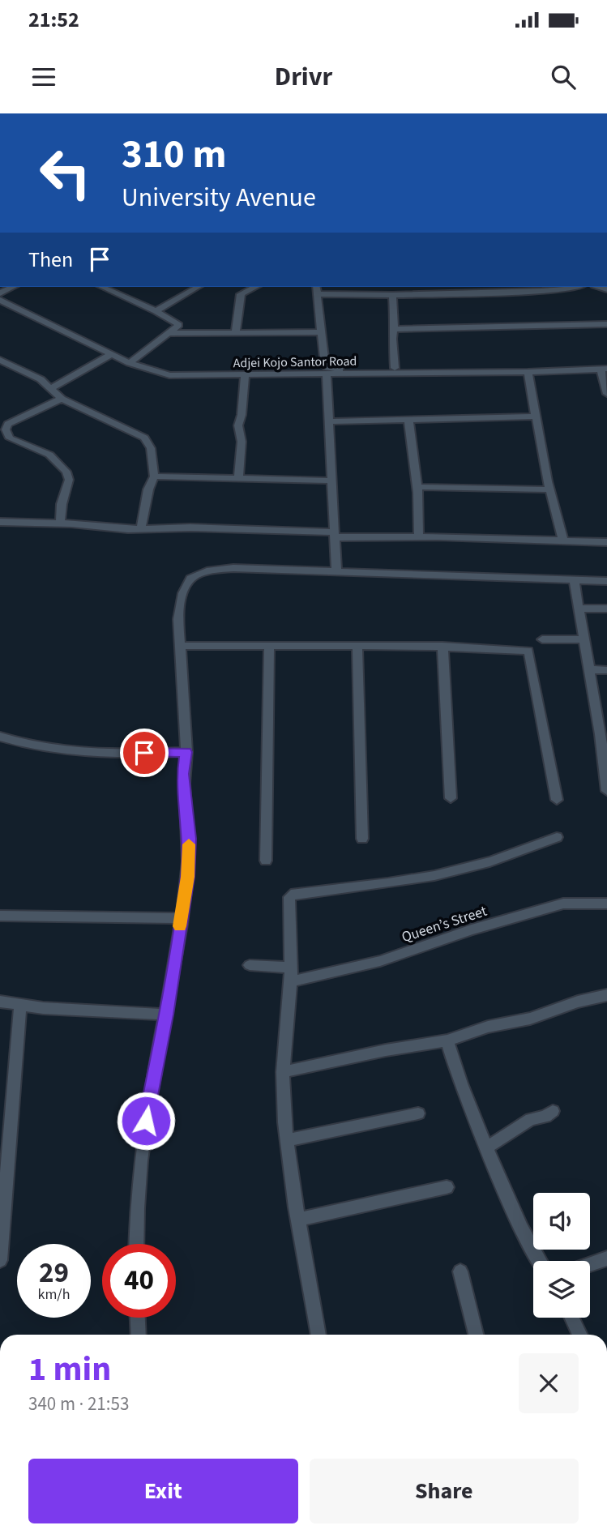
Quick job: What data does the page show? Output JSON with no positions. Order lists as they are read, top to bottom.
{
  "streets": {
    "street": ["Adjei Kojo Santor Road", "Queen’s Street"]
  },
  "page": {
    "status": "21:52",
    "header": "Drivr",
    "turn": ["310 m", "University Avenue"],
    "then": "Then",
    "speed": "29 km/h",
    "limit": "40",
    "heading": ["1 min", "340 m · 21:53"],
    "buttons": ["Exit", "Share"]
  }
}
